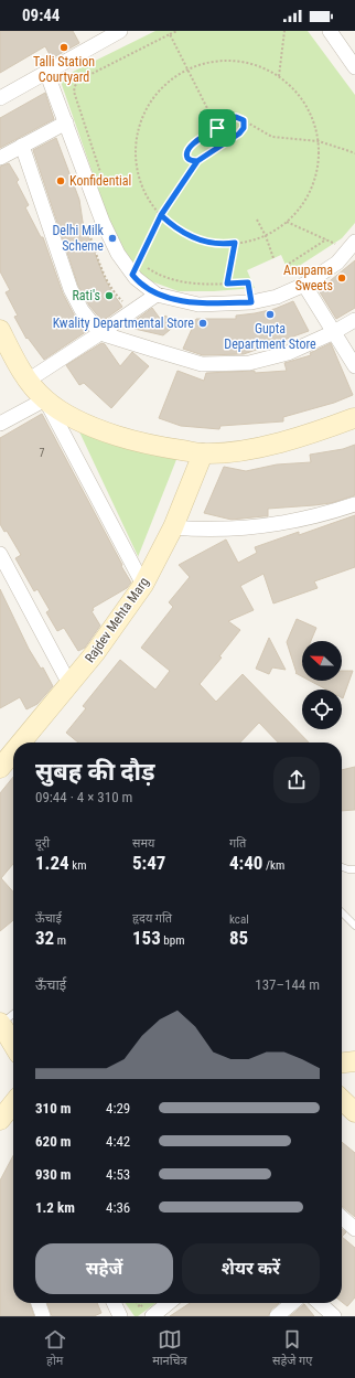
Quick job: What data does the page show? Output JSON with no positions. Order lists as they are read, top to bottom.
{
  "streets": {
    "street": ["Rajdev Mehta Marg"]
  },
  "places": [
    "Talli Station Courtyard",
    "Konfidential",
    "Delhi Milk Scheme",
    "Anupama Sweets",
    "Rati's",
    "Gupta Department Store",
    "Kwality Departmental Store"
  ],
  "house_numbers": ["7"],
  "north": "left",
  "page": {
    "status": "09:44",
    "heading": ["सुबह की दौड़", "09:44 · 4 × 310 m"],
    "stats": [
      ["दूरी", "1.24 km"],
      ["समय", "5:47"],
      ["गति", "4:40 /km"],
      ["ऊँचाई", "32 m"],
      ["हृदय गति", "153 bpm"],
      ["kcal", "85"]
    ],
    "chart": ["ऊँचाई", "137–144 m"],
    "list": [
      {
        "name": "310 m",
        "note": "4:29"
      },
      {
        "name": "620 m",
        "note": "4:42"
      },
      {
        "name": "930 m",
        "note": "4:53"
      },
      {
        "name": "1.2 km",
        "note": "4:36"
      }
    ],
    "buttons": ["सहेजें", "शेयर करें"],
    "tabs": ["होम", "मानचित्र", "सहेजे गए"]
  }
}
